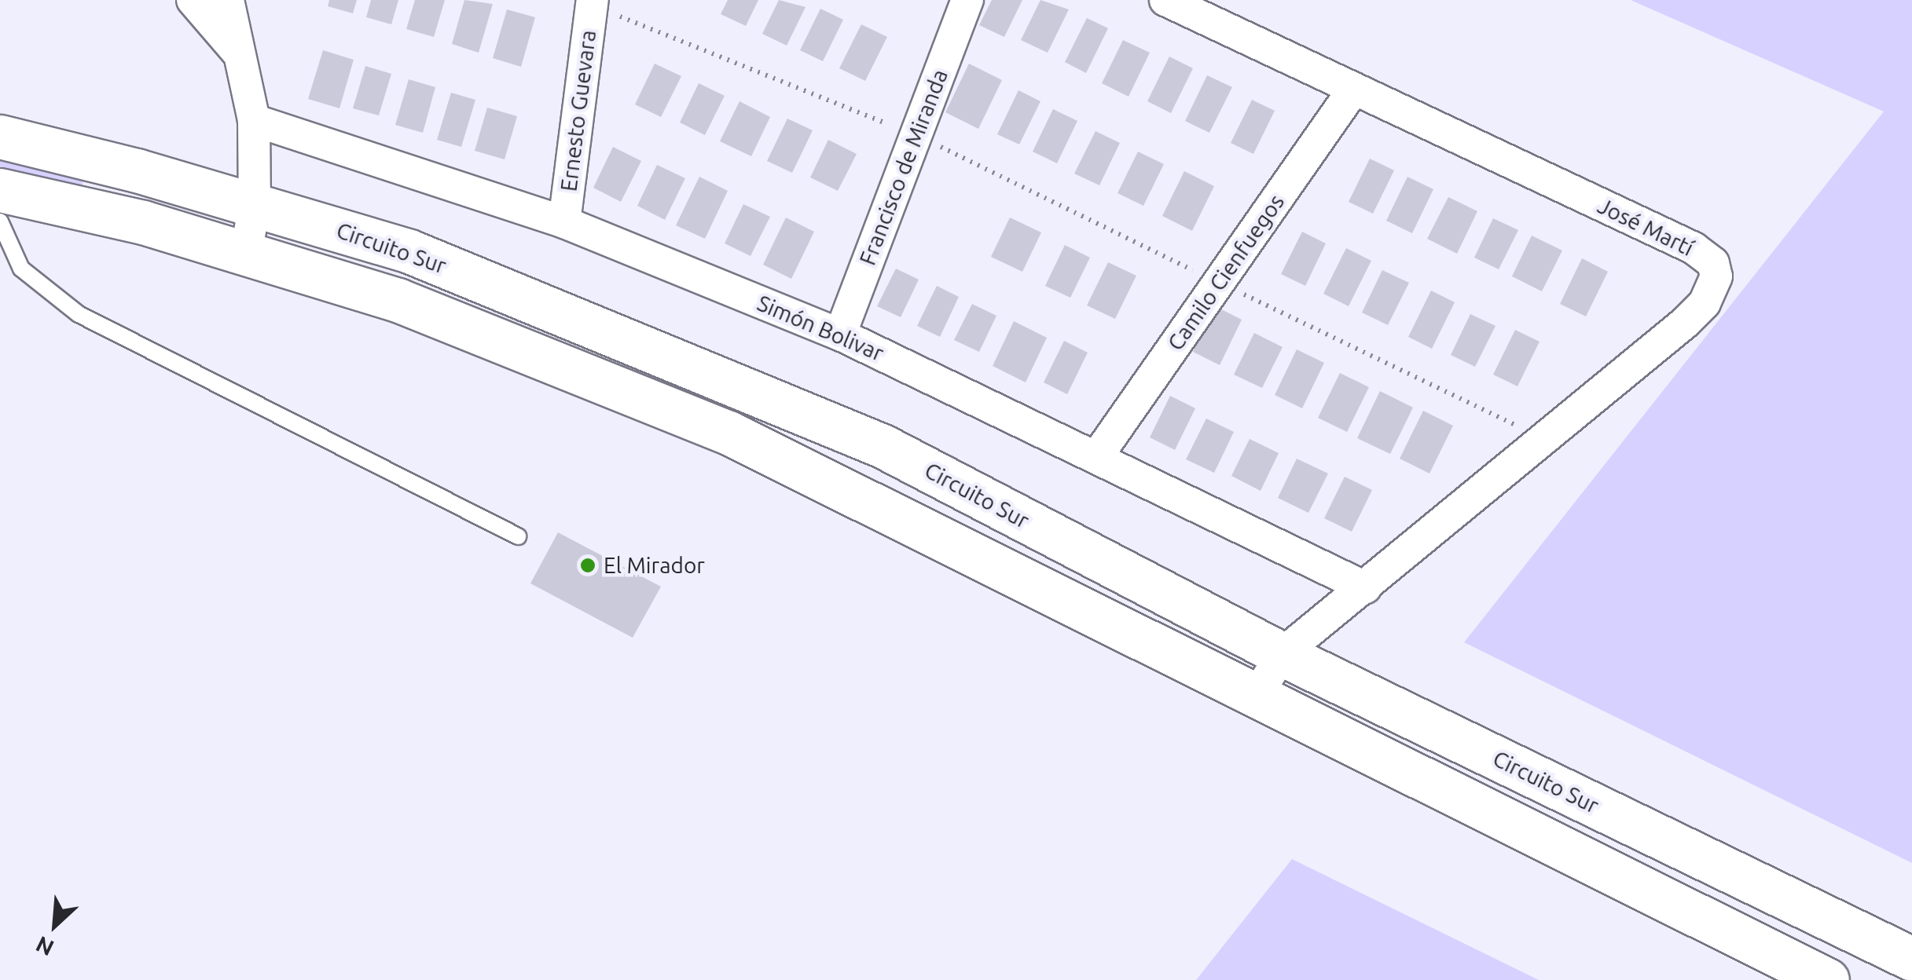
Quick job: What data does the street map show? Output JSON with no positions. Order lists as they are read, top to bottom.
{
  "streets": {
    "highway": ["Circuito Sur"],
    "street": [
      "Ernesto Guevara",
      "Francisco de Miranda",
      "José Martí",
      "Camilo Cienfuegos",
      "Simón Bolivar"
    ]
  },
  "crossings": [
    ["Ernesto Guevara", "Simón Bolivar"],
    ["Francisco de Miranda", "Simón Bolivar"],
    ["José Martí", "Circuito Sur"],
    ["José Martí", "Camilo Cienfuegos"],
    ["José Martí", "Simón Bolivar"],
    ["Camilo Cienfuegos", "Simón Bolivar"]
  ],
  "places": ["El Mirador"],
  "north": "bottom left"
}
